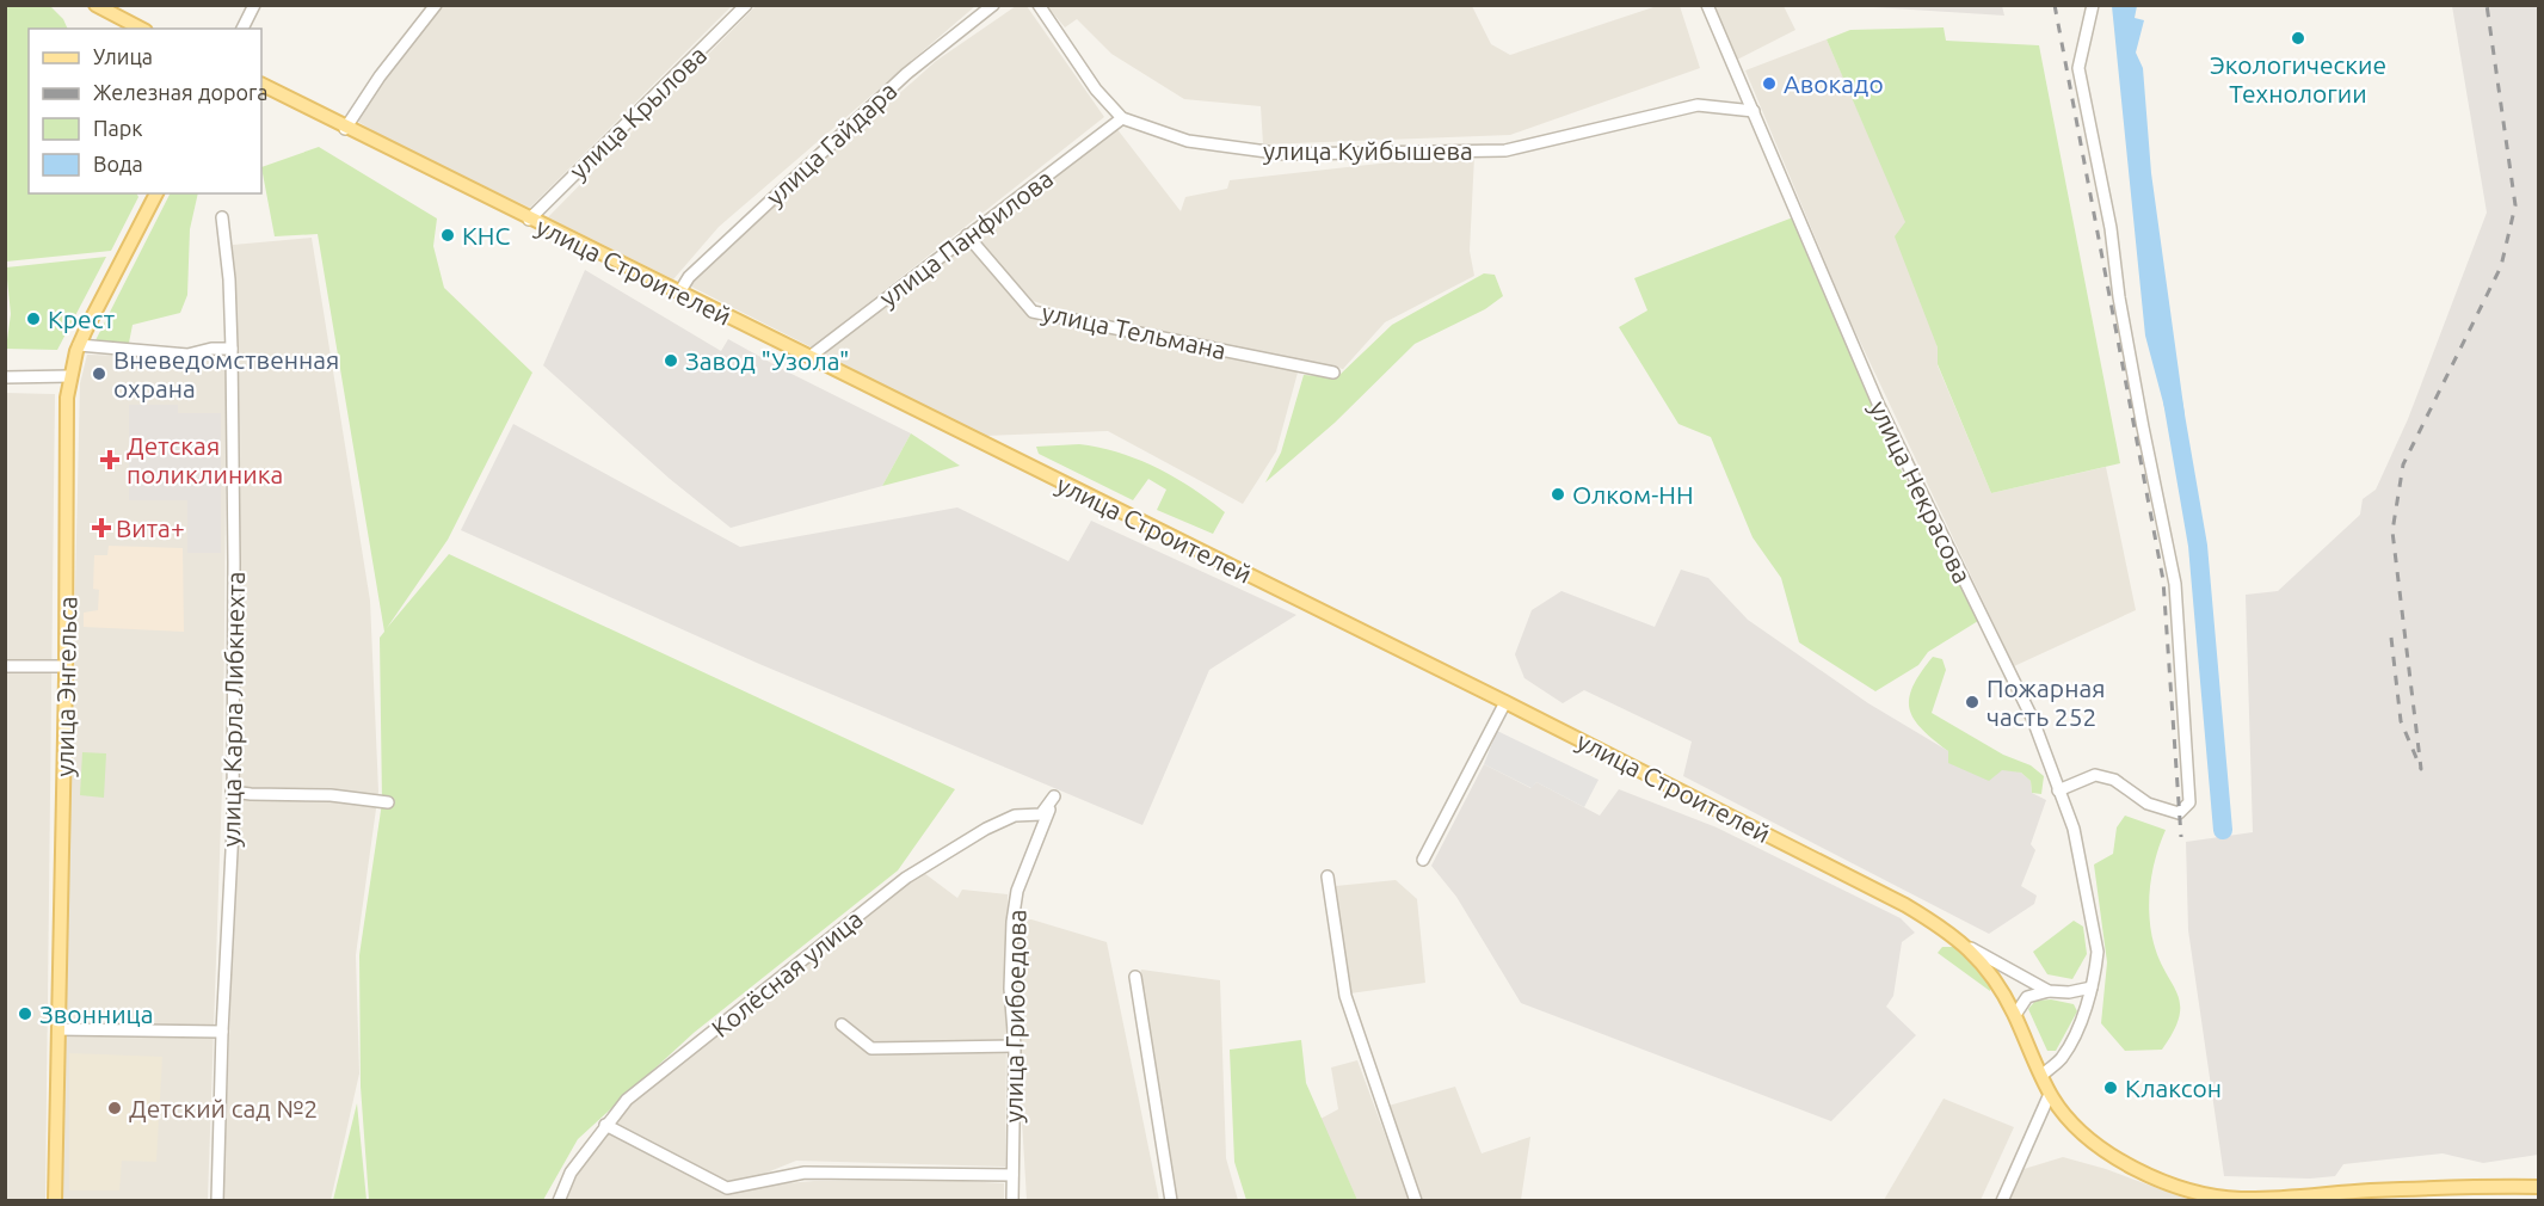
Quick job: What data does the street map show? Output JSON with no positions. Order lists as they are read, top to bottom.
{
  "streets": {
    "main road": ["улица Строителей", "улица Энгельса"],
    "street": [
      "улица Крылова",
      "улица Гайдара",
      "улица Куйбышева",
      "улица Панфилова",
      "улица Тельмана",
      "улица Некрасова",
      "улица Карла Либкнехта",
      "Колёсная улица",
      "улица Грибоедова"
    ]
  },
  "crossings": [
    ["улица Крылова", "улица Строителей"],
    ["улица Гайдара", "улица Строителей"],
    ["улица Куйбышева", "улица Панфилова"],
    ["улица Куйбышева", "улица Некрасова"],
    ["улица Панфилова", "улица Строителей"],
    ["улица Панфилова", "улица Тельмана"],
    ["улица Строителей", "улица Некрасова"],
    ["Колёсная улица", "улица Грибоедова"]
  ],
  "places": {
    "other": [
      "Экологические Технологии",
      "Авокадо",
      "КНС",
      "Крест",
      "Завод \"Узола\"",
      "Вневедомственная охрана",
      "Олком-НН",
      "Пожарная часть 252",
      "Звонница",
      "Клаксон",
      "Детский сад №2"
    ],
    "health": ["Детская поликлиника", "Вита+"]
  },
  "legend": [
    "Улица",
    "Железная дорога",
    "Парк",
    "Вода"
  ]
}
